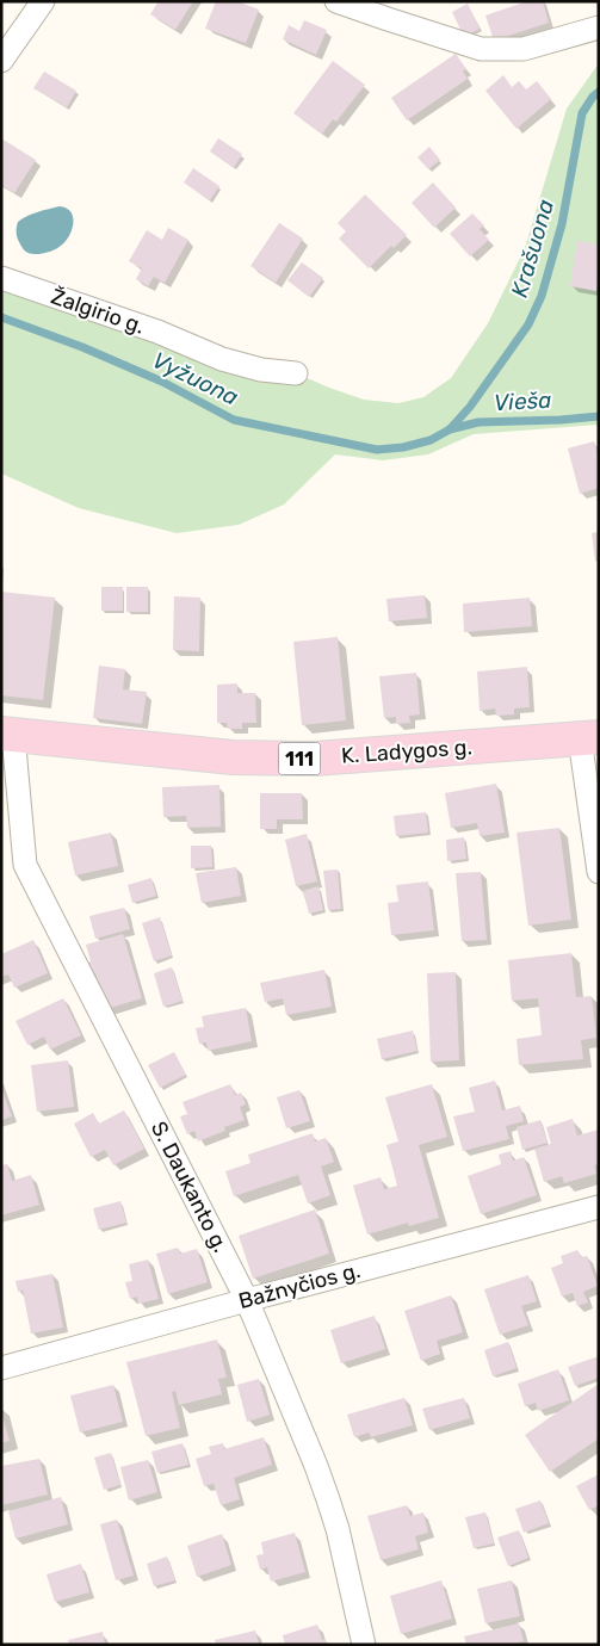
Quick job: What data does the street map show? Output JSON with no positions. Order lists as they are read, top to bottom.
{
  "streets": {
    "main road": ["K. Ladygos g.", "111"],
    "street": ["Žalgirio g.", "S. Daukanto g.", "Bažnyčios g."]
  },
  "crossings": [
    ["K. Ladygos g.", "S. Daukanto g."],
    ["S. Daukanto g.", "Bažnyčios g."]
  ],
  "water": ["Krašuona", "Vyžuona", "Vieša"]
}
